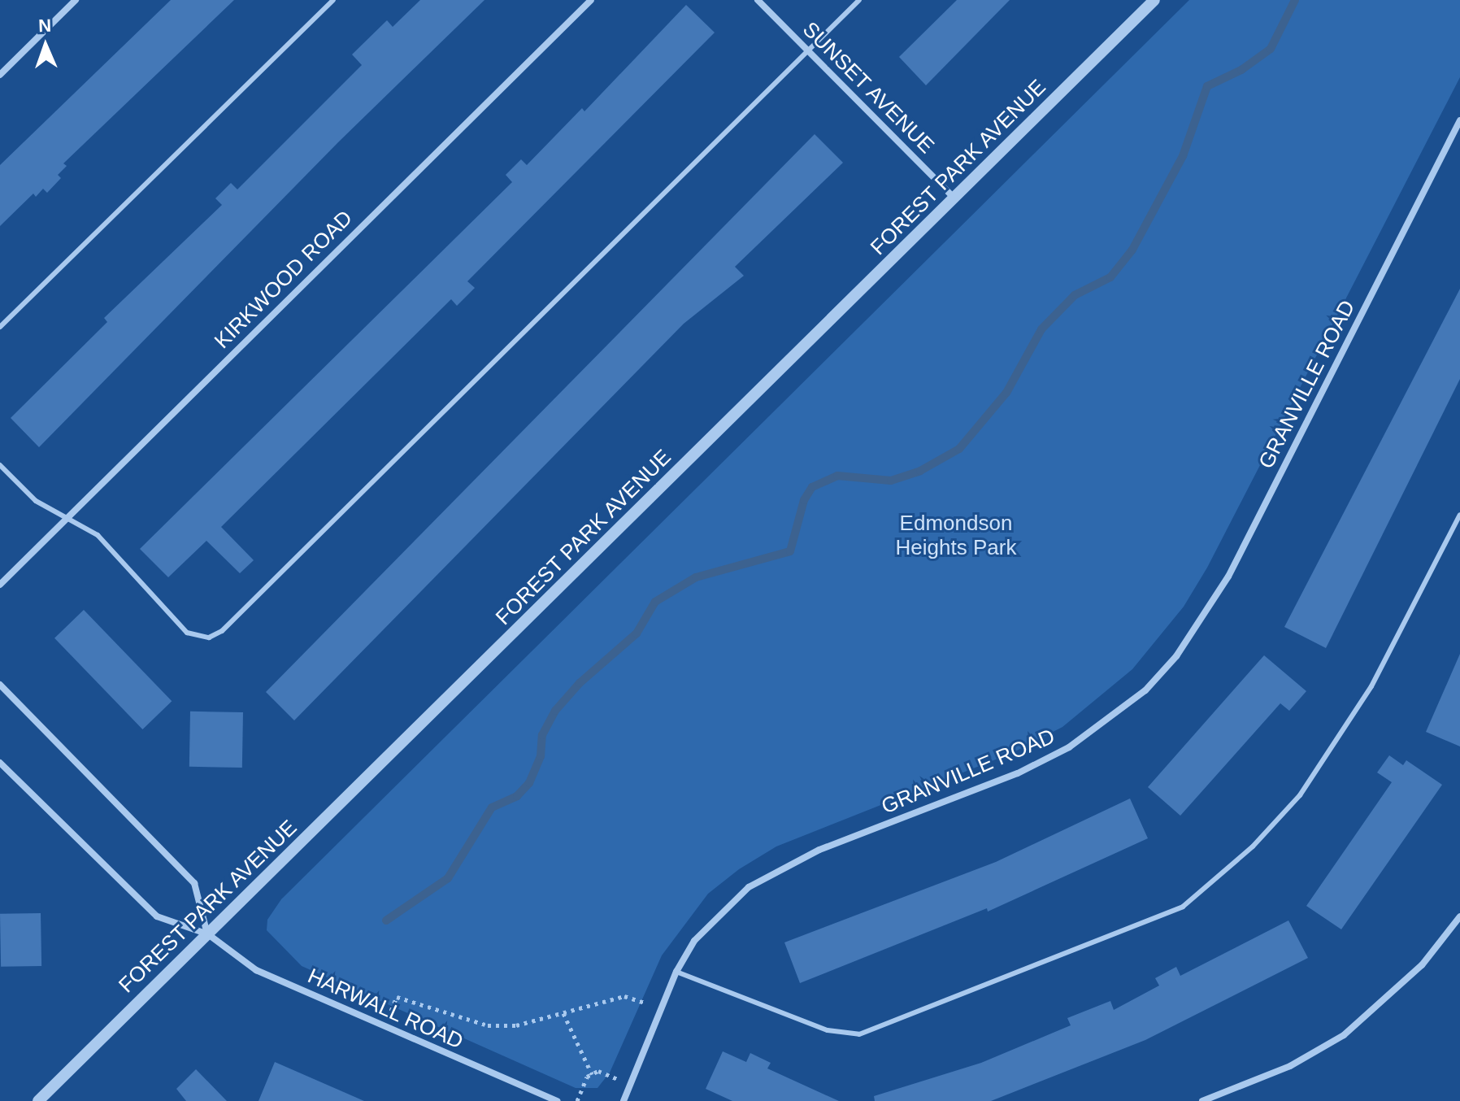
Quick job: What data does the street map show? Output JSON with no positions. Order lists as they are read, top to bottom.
{
  "streets": {
    "street": [
      "SUNSET AVENUE",
      "FOREST PARK AVENUE",
      "KIRKWOOD ROAD",
      "GRANVILLE ROAD",
      "HARWALL ROAD"
    ]
  },
  "crossings": [
    ["SUNSET AVENUE", "FOREST PARK AVENUE"],
    ["FOREST PARK AVENUE", "HARWALL ROAD"]
  ],
  "parks": ["Edmondson Heights Park"],
  "north": "top"
}
